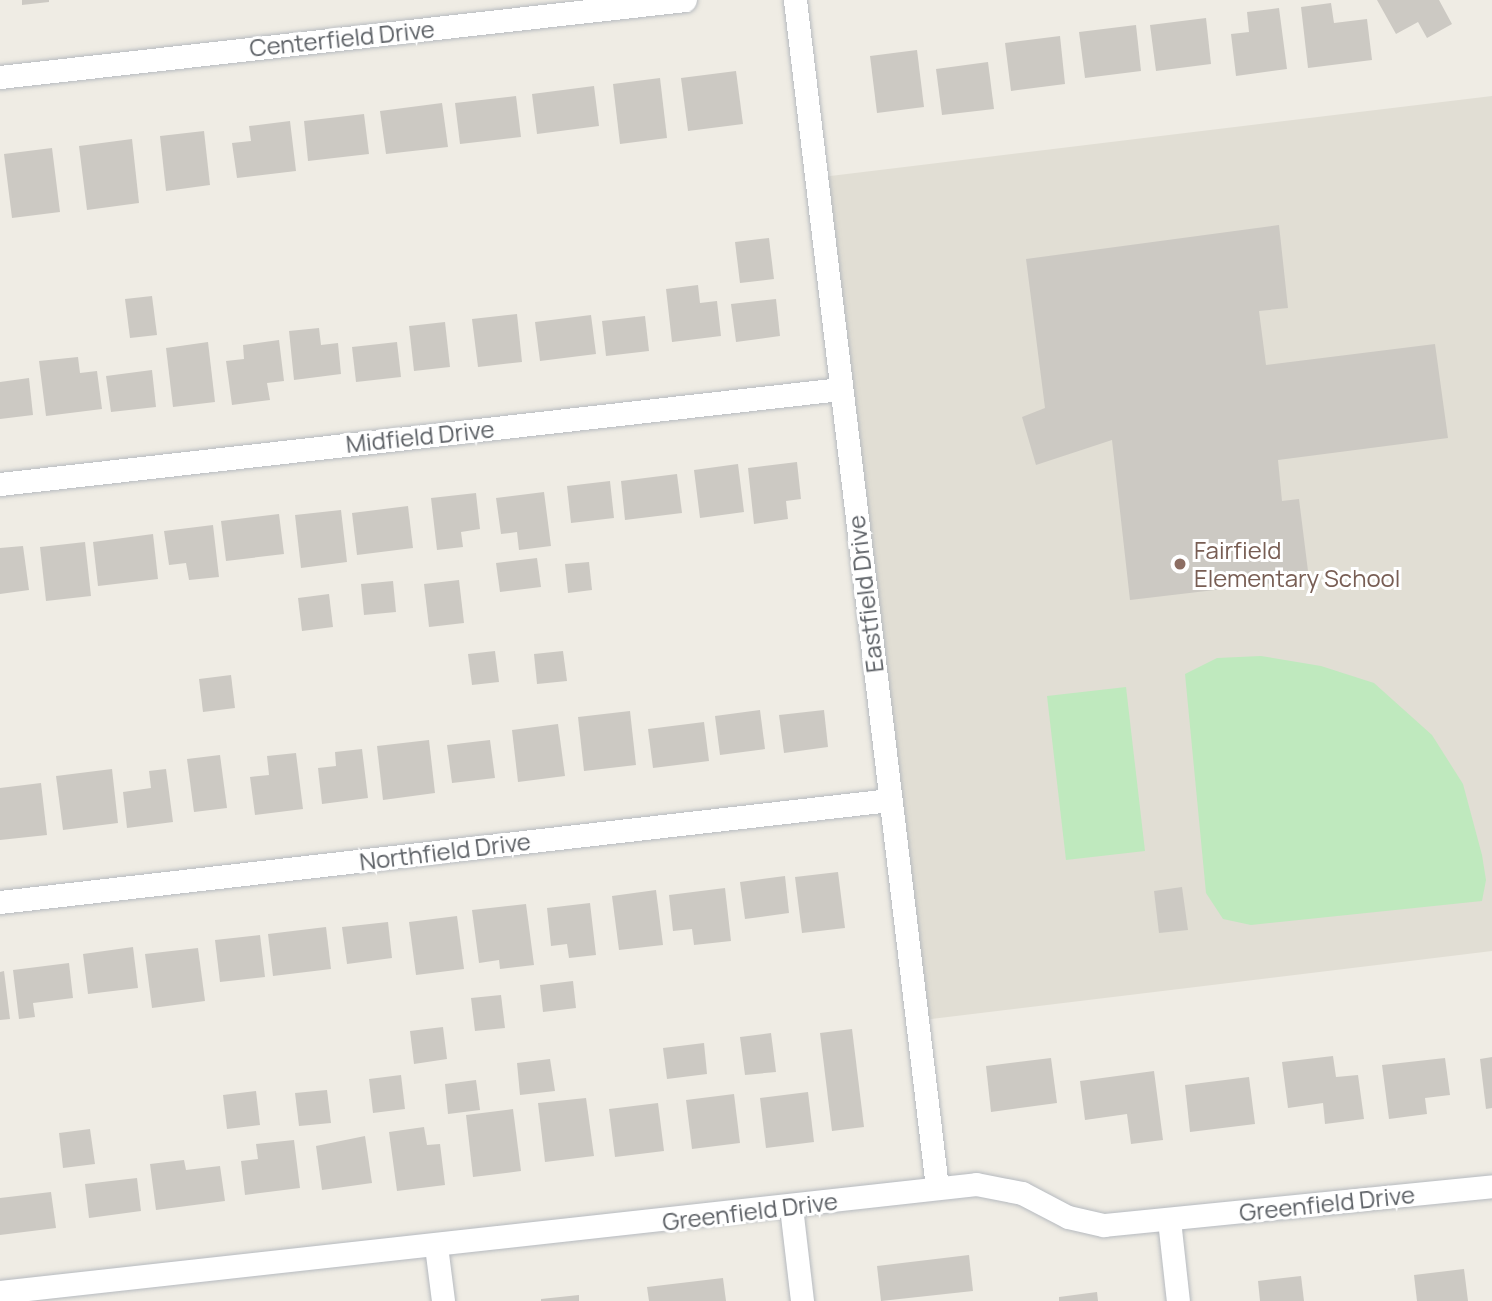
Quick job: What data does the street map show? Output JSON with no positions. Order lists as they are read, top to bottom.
{
  "streets": {
    "street": [
      "Centerfield Drive",
      "Midfield Drive",
      "Eastfield Drive",
      "Northfield Drive",
      "Greenfield Drive"
    ]
  },
  "crossings": [
    ["Midfield Drive", "Eastfield Drive"],
    ["Eastfield Drive", "Northfield Drive"],
    ["Eastfield Drive", "Greenfield Drive"]
  ],
  "places": ["Fairfield Elementary School"]
}
